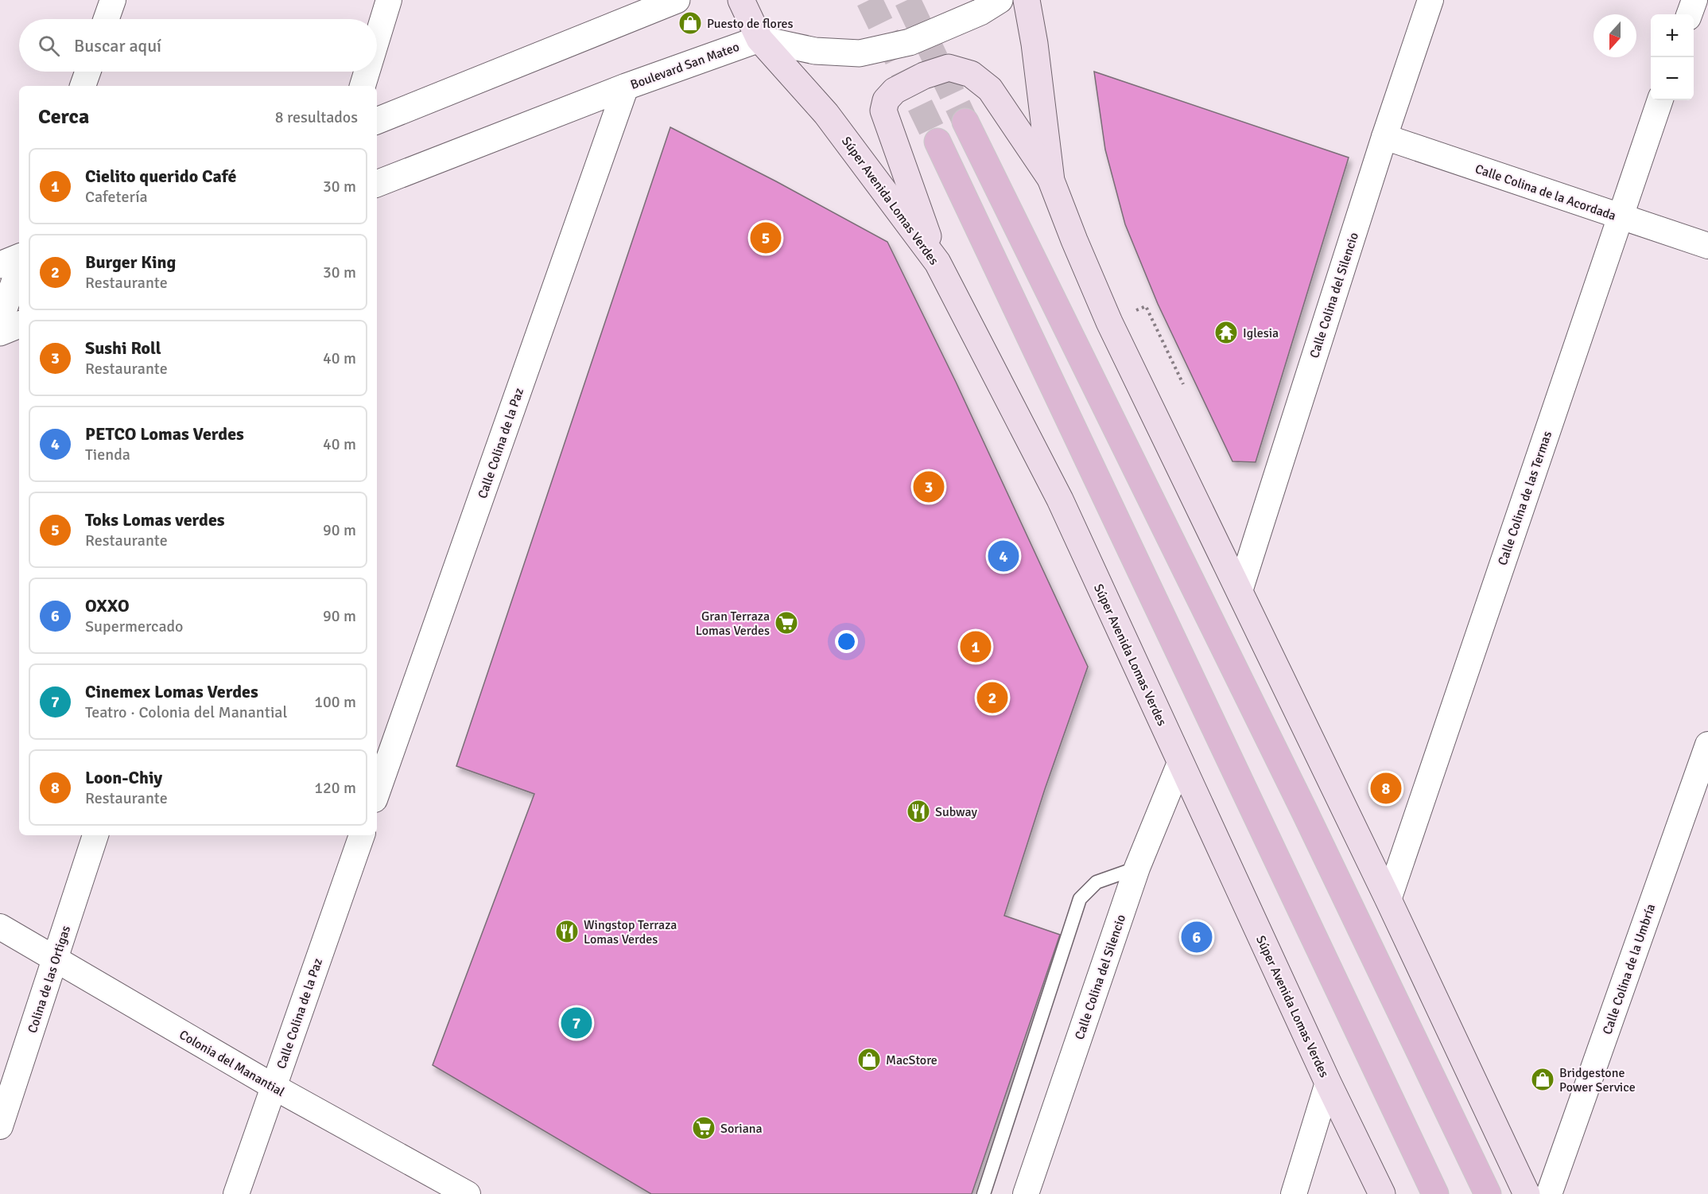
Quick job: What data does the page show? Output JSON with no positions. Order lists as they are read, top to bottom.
{
  "streets": {
    "main road": ["Súper Avenida Lomas Verdes"],
    "street": [
      "Boulevard San Mateo",
      "Calle Colina de la Acordada",
      "Calle Colina del Silencio",
      "Calle Colina de la Paz",
      "Calle Colina de las Termas",
      "Calle Colina de la Umbría",
      "Colina de las Ortigas",
      "Colonia del Manantial"
    ]
  },
  "crossings": [
    ["Boulevard San Mateo", "Súper Avenida Lomas Verdes"],
    ["Boulevard San Mateo", "Calle Colina de la Paz"],
    ["Calle Colina de la Acordada", "Calle Colina del Silencio"],
    ["Calle Colina de la Acordada", "Calle Colina de las Termas"],
    ["Súper Avenida Lomas Verdes", "Calle Colina del Silencio"],
    ["Calle Colina de la Paz", "Colonia del Manantial"],
    ["Colina de las Ortigas", "Colonia del Manantial"]
  ],
  "places": {
    "shop": ["Puesto de flores", "MacStore", "Bridgestone Power Service"],
    "temple": ["Iglesia"],
    "supermarket": ["Gran Terraza Lomas Verdes", "Soriana"],
    "restaurant": ["Subway", "Wingstop Terraza Lomas Verdes"]
  },
  "north": "bottom",
  "page": {
    "map_buttons": ["+", "−"],
    "search": "Buscar aquí",
    "heading": ["Cerca", "8 resultados"],
    "list": [
      {
        "mark": "1",
        "name": "Cielito querido Café",
        "note": "Cafetería",
        "value": "30 m"
      },
      {
        "mark": "2",
        "name": "Burger King",
        "note": "Restaurante",
        "value": "30 m"
      },
      {
        "mark": "3",
        "name": "Sushi Roll",
        "note": "Restaurante",
        "value": "40 m"
      },
      {
        "mark": "4",
        "name": "PETCO Lomas Verdes",
        "note": "Tienda",
        "value": "40 m"
      },
      {
        "mark": "5",
        "name": "Toks Lomas verdes",
        "note": "Restaurante",
        "value": "90 m"
      },
      {
        "mark": "6",
        "name": "OXXO",
        "note": "Supermercado",
        "value": "90 m"
      },
      {
        "mark": "7",
        "name": "Cinemex Lomas Verdes",
        "note": "Teatro · Colonia del Manantial",
        "value": "100 m"
      },
      {
        "mark": "8",
        "name": "Loon-Chiy",
        "note": "Restaurante",
        "value": "120 m"
      }
    ],
    "pins": [
      "5",
      "3",
      "4",
      "1",
      "2",
      "8",
      "6",
      "7"
    ]
  }
}
